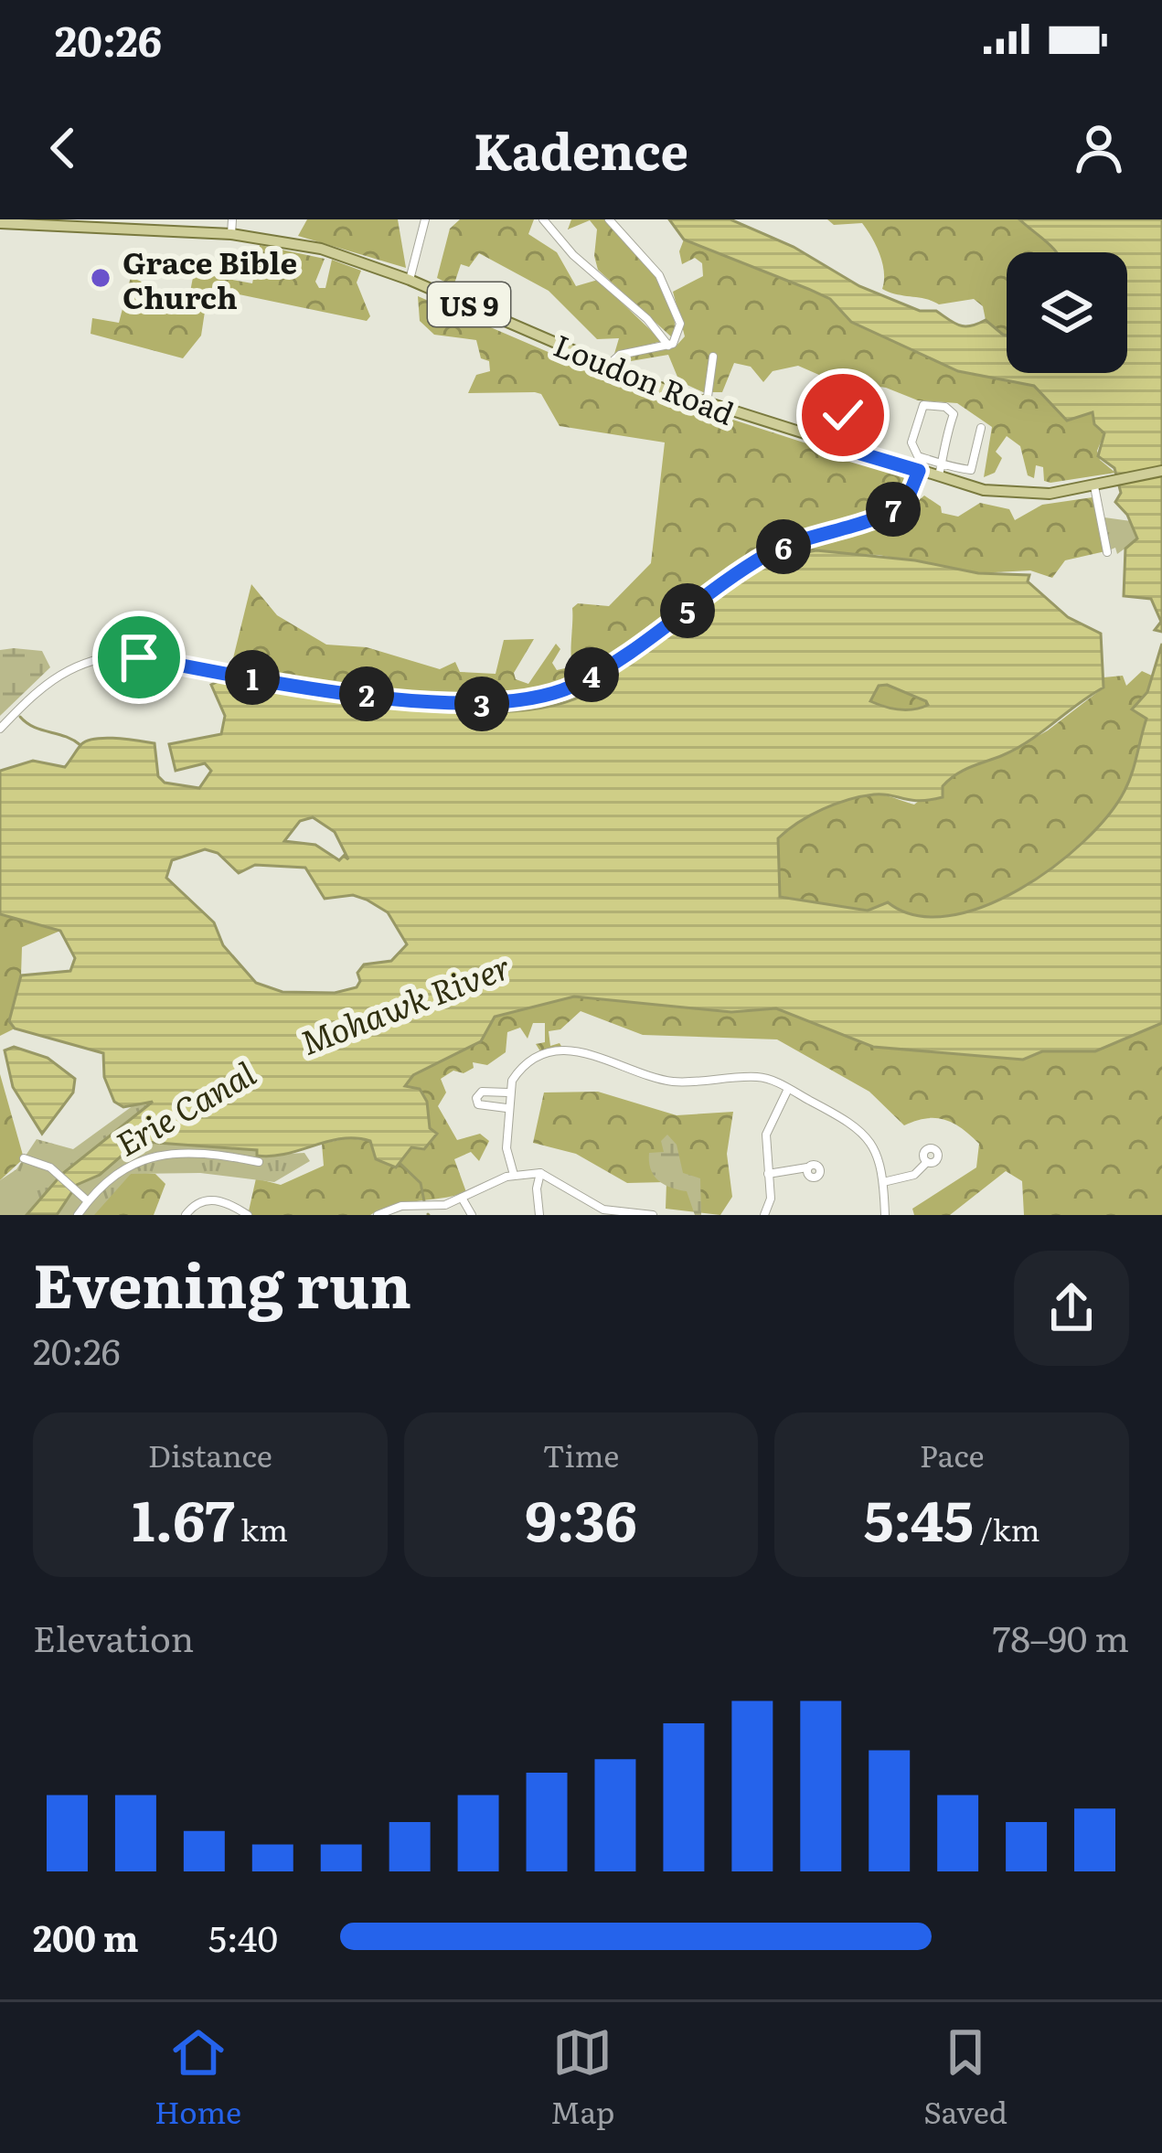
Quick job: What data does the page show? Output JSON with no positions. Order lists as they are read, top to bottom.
{
  "streets": {
    "main road": ["US 9", "Loudon Road"]
  },
  "water": ["Mohawk River", "Erie Canal"],
  "places": ["Grace Bible Church"],
  "page": {
    "status": "20:26",
    "header": "Kadence",
    "pins": [
      "7",
      "6",
      "5",
      "4",
      "1",
      "2",
      "3"
    ],
    "heading": ["Evening run", "20:26"],
    "stats": [
      ["Distance", "1.67 km"],
      ["Time", "9:36"],
      ["Pace", "5:45 /km"]
    ],
    "chart": ["Elevation", "78–90 m"],
    "list": [
      {
        "name": "200 m",
        "note": "5:40"
      }
    ],
    "tabs": ["Home", "Map", "Saved"]
  }
}
